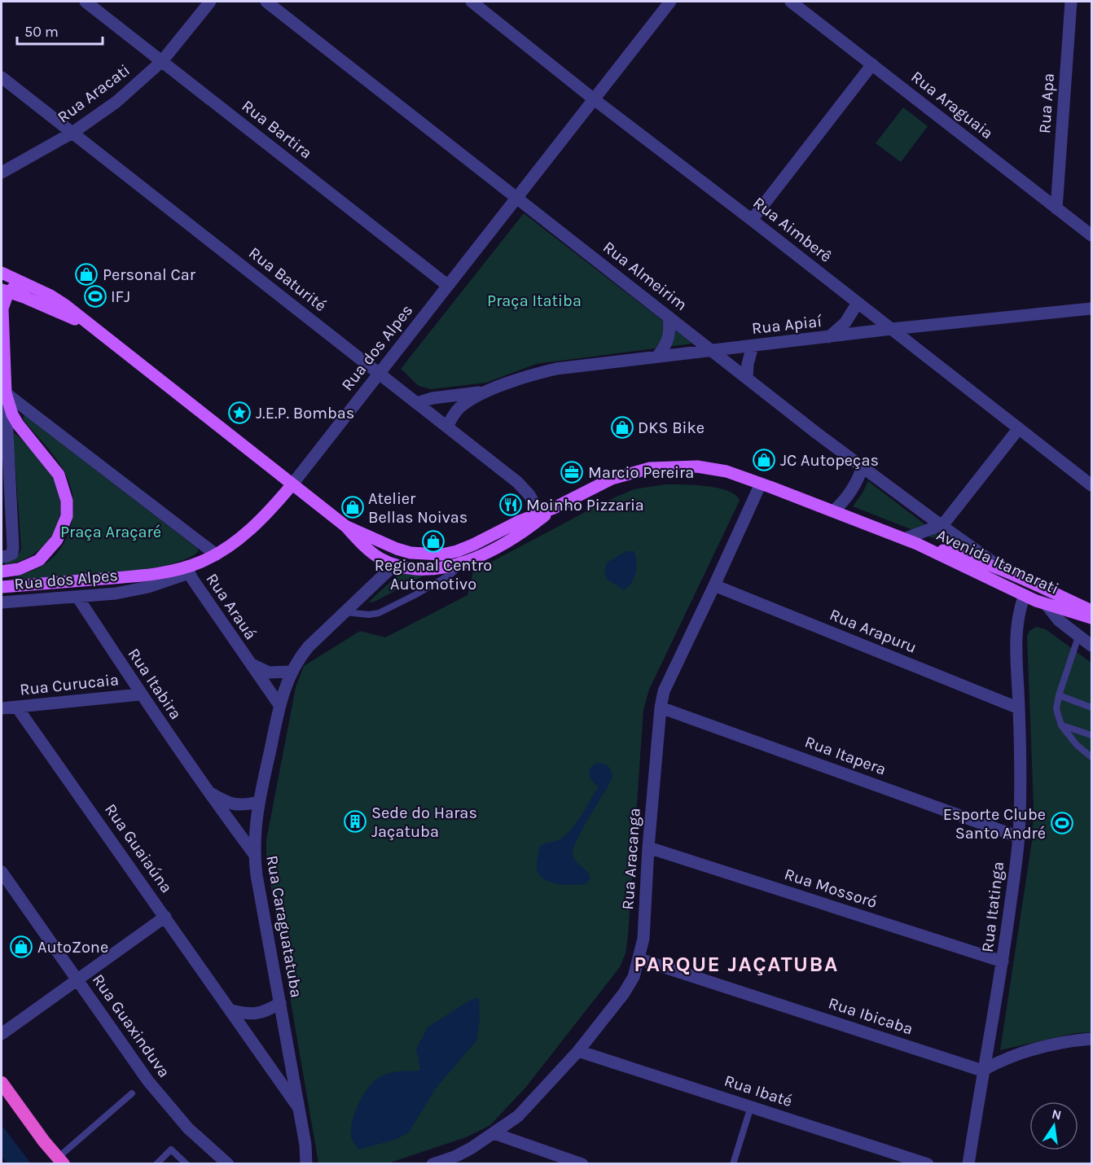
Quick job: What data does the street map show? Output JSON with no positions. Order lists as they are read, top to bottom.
{
  "streets": {
    "main road": ["Rua dos Alpes", "Avenida Itamarati"],
    "street": [
      "Rua Aracati",
      "Rua Apa",
      "Rua Araguaia",
      "Rua Bartira",
      "Rua Aimberê",
      "Rua Almeirim",
      "Rua Baturité",
      "Rua Apiaí",
      "Rua Arauá",
      "Rua Arapuru",
      "Rua Itabira",
      "Rua Curucaia",
      "Rua Itapera",
      "Rua Guaiaúna",
      "Rua Aracanga",
      "Rua Mossoró",
      "Rua Itatinga",
      "Rua Caraguatatuba",
      "Rua Ibicaba",
      "Rua Guaxinduva",
      "Rua Ibaté"
    ]
  },
  "crossings": [
    ["Rua Aracati", "Rua Bartira"],
    ["Rua Aracati", "Rua Baturité"],
    ["Rua Apa", "Rua Araguaia"],
    ["Rua Bartira", "Rua dos Alpes"],
    ["Rua Aimberê", "Rua Apiaí"],
    ["Rua Aimberê", "Rua dos Alpes"],
    ["Rua Almeirim", "Rua Apiaí"],
    ["Rua Almeirim", "Rua dos Alpes"],
    ["Rua Almeirim", "Avenida Itamarati"],
    ["Rua Baturité", "Rua Apiaí"],
    ["Rua Baturité", "Rua dos Alpes"],
    ["Rua Baturité", "Avenida Itamarati"],
    ["Rua dos Alpes", "Avenida Itamarati"],
    ["Rua dos Alpes", "Rua Arauá"],
    ["Rua dos Alpes", "Rua Itabira"],
    ["Avenida Itamarati", "Rua Aracanga"],
    ["Avenida Itamarati", "Rua Itatinga"],
    ["Avenida Itamarati", "Rua Caraguatatuba"],
    ["Rua Arauá", "Rua Caraguatatuba"],
    ["Rua Arapuru", "Rua Aracanga"],
    ["Rua Arapuru", "Rua Itatinga"],
    ["Rua Itabira", "Rua Curucaia"],
    ["Rua Itabira", "Rua Caraguatatuba"],
    ["Rua Curucaia", "Rua Guaiaúna"],
    ["Rua Itapera", "Rua Aracanga"],
    ["Rua Itapera", "Rua Itatinga"],
    ["Rua Guaiaúna", "Rua Caraguatatuba"],
    ["Rua Aracanga", "Rua Mossoró"],
    ["Rua Aracanga", "Rua Ibicaba"],
    ["Rua Aracanga", "Rua Ibaté"],
    ["Rua Mossoró", "Rua Itatinga"],
    ["Rua Itatinga", "Rua Ibicaba"]
  ],
  "districts": ["PARQUE JAÇATUBA"],
  "parks": ["Praça Itatiba", "Praça Araçaré"],
  "places": {
    "shop": [
      "Personal Car",
      "DKS Bike",
      "JC Autopeças",
      "Atelier Bellas Noivas",
      "Regional Centro Automotivo",
      "AutoZone"
    ],
    "sports": ["IFJ", "Esporte Clube Santo André"],
    "place": ["J.E.P. Bombas"],
    "office": ["Marcio Pereira"],
    "restaurant": ["Moinho Pizzaria"],
    "building": ["Sede do Haras Jaçatuba"]
  },
  "scale_bar": "50 m",
  "north": "top"
}
